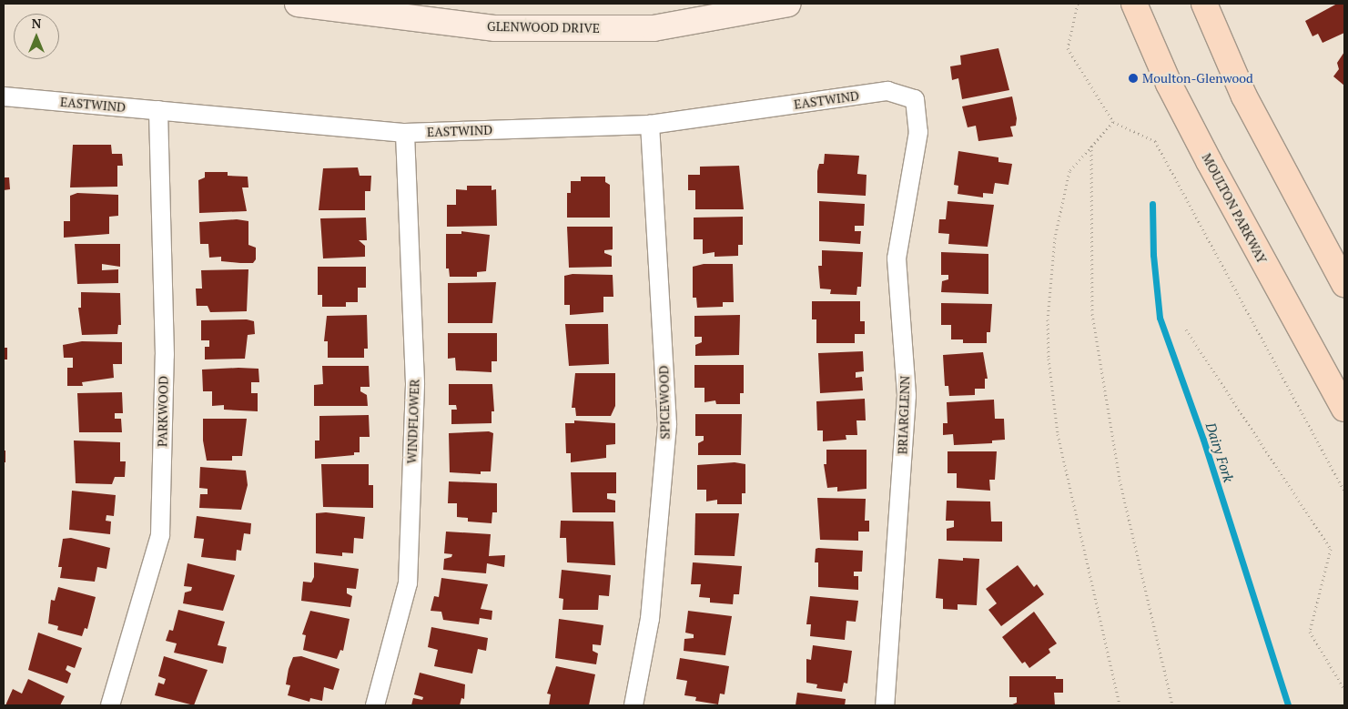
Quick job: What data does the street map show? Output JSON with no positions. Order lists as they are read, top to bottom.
{
  "streets": {
    "main road": ["GLENWOOD DRIVE", "MOULTON PARKWAY"],
    "street": [
      "EASTWIND",
      "SPICEWOOD",
      "PARKWOOD",
      "BRIARGLENN",
      "WINDFLOWER"
    ]
  },
  "crossings": [
    ["EASTWIND", "SPICEWOOD"],
    ["EASTWIND", "PARKWOOD"],
    ["EASTWIND", "BRIARGLENN"],
    ["EASTWIND", "WINDFLOWER"]
  ],
  "water": ["Dairy Fork"],
  "places": ["Moulton-Glenwood"],
  "north": "top"
}
